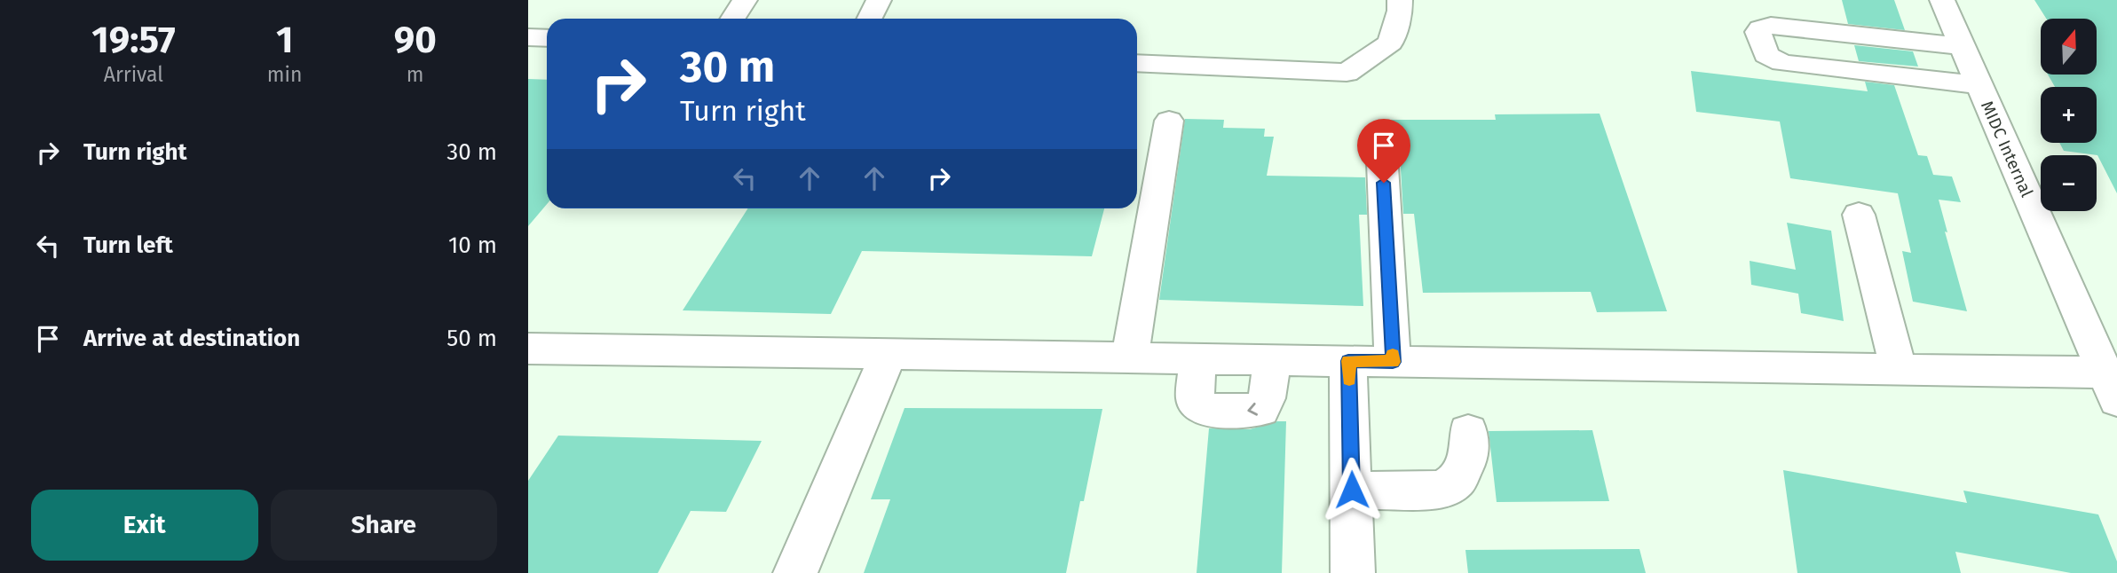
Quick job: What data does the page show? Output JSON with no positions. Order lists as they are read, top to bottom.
{
  "streets": {
    "street": ["MIDC Internal"]
  },
  "north": "top",
  "page": {
    "eta": [
      "19:57",
      "Arrival",
      "1",
      "min",
      "90",
      "m"
    ],
    "map_buttons": ["+", "−"],
    "turn": ["30 m", "Turn right"],
    "list": [
      {
        "name": "Turn right",
        "value": "30 m"
      },
      {
        "name": "Turn left",
        "value": "10 m"
      },
      {
        "name": "Arrive at destination",
        "value": "50 m"
      }
    ],
    "buttons": ["Exit", "Share"]
  }
}
